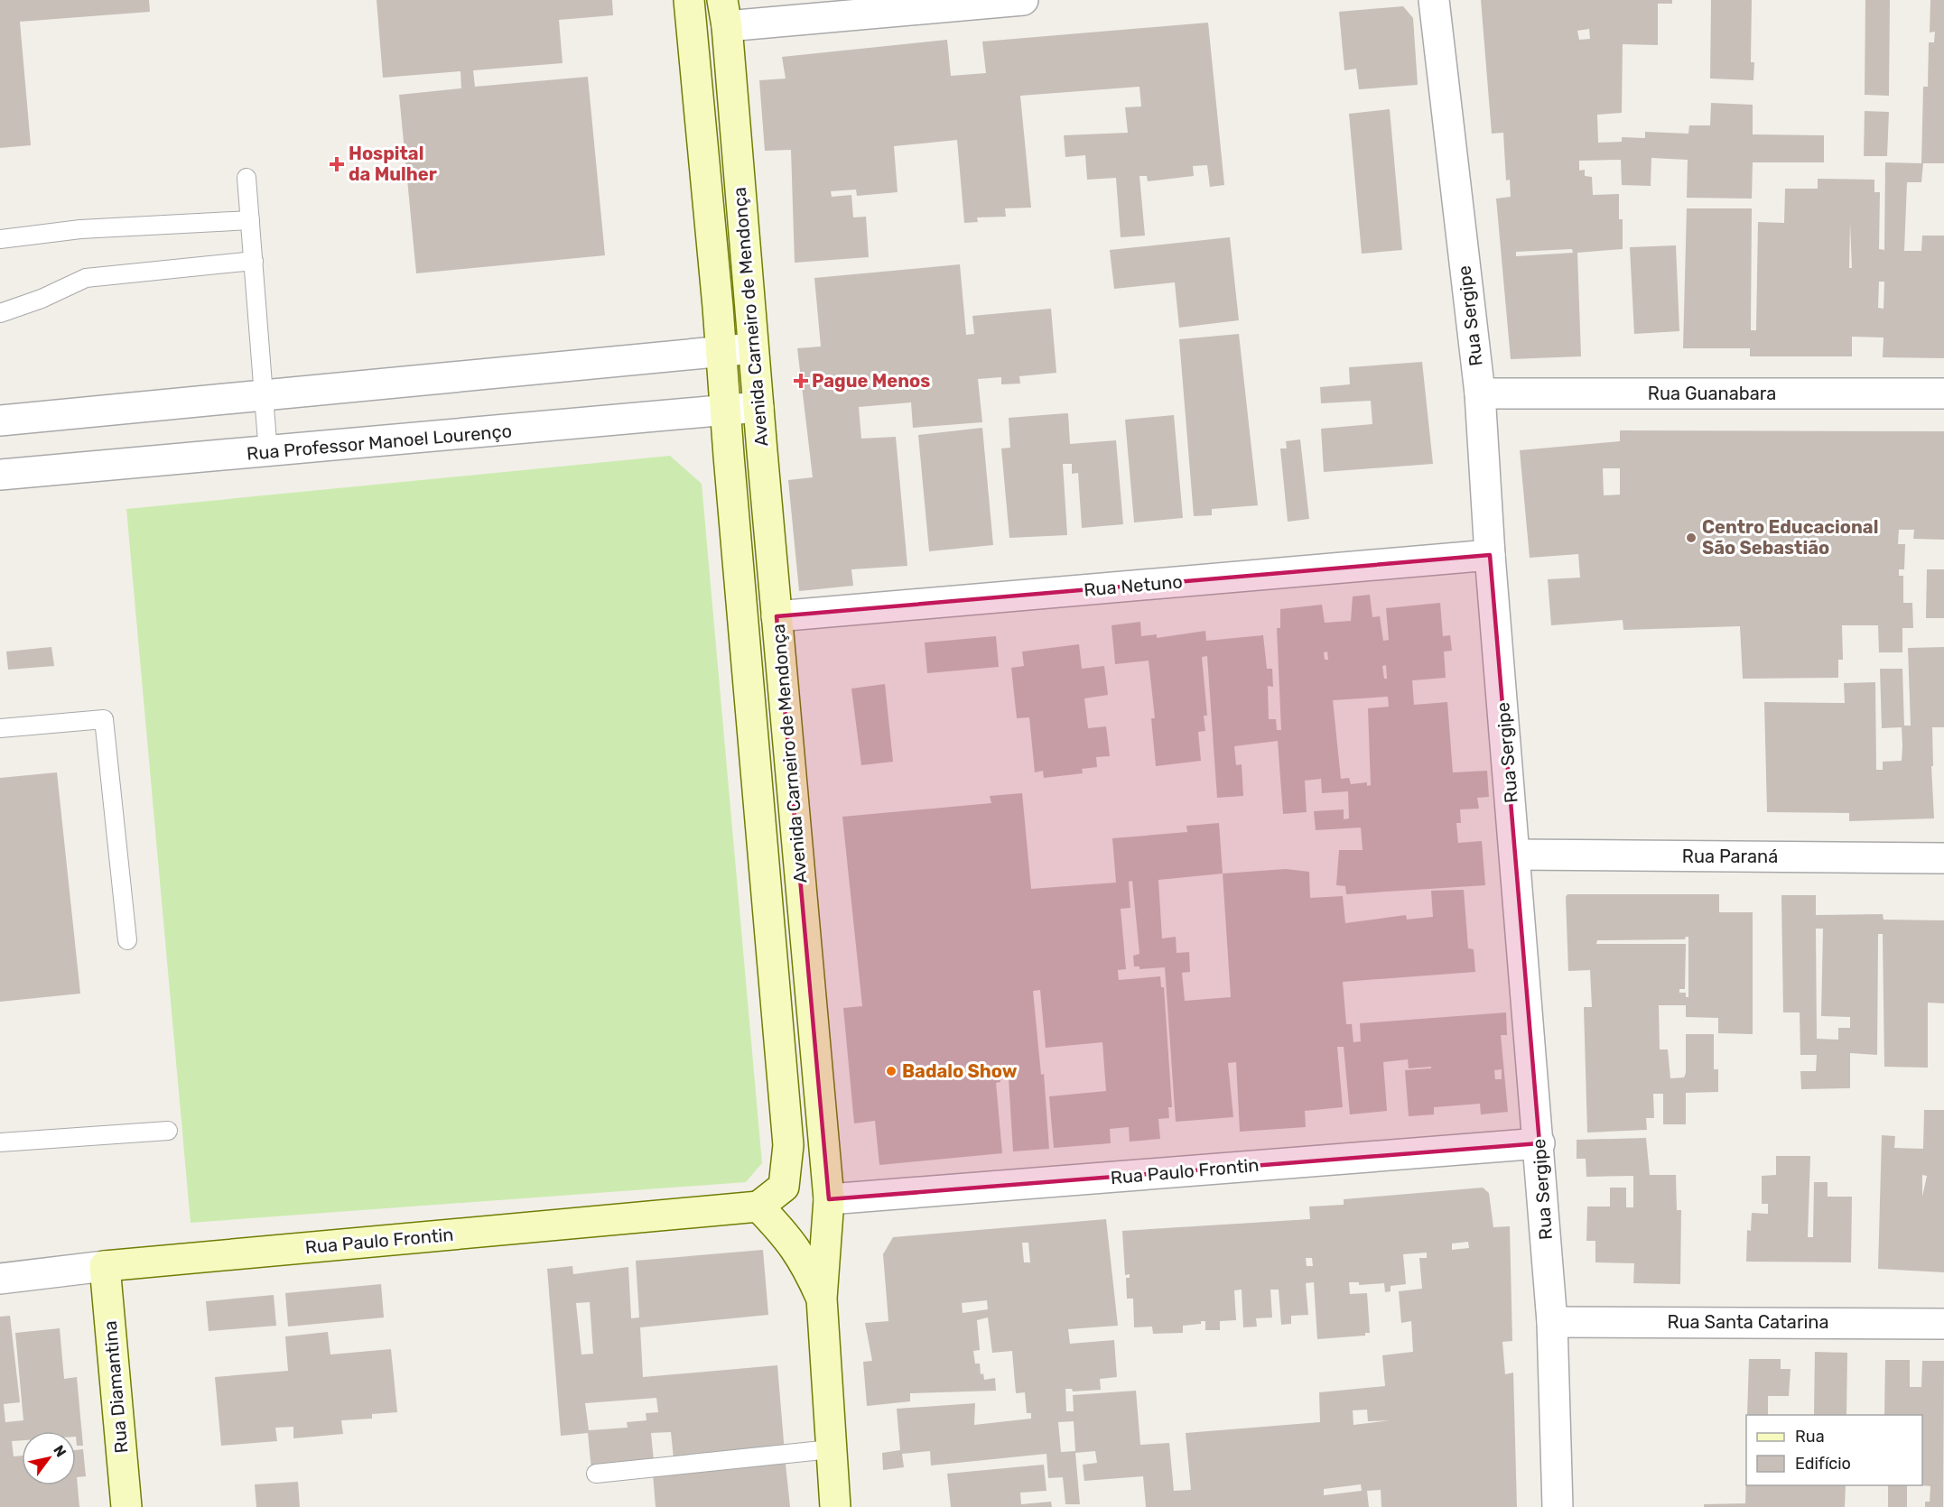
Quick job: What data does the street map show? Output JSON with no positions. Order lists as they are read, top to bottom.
{
  "streets": {
    "main road": ["Avenida Carneiro de Mendonça", "Rua Paulo Frontin", "Rua Diamantina"],
    "street": [
      "Rua Sergipe",
      "Rua Guanabara",
      "Rua Professor Manoel Lourenço",
      "Rua Netuno",
      "Rua Paraná",
      "Rua Santa Catarina"
    ]
  },
  "crossings": [
    ["Rua Sergipe", "Rua Guanabara"],
    ["Rua Sergipe", "Rua Netuno"],
    ["Rua Sergipe", "Rua Paraná"],
    ["Rua Sergipe", "Rua Paulo Frontin"],
    ["Rua Sergipe", "Rua Santa Catarina"],
    ["Avenida Carneiro de Mendonça", "Rua Professor Manoel Lourenço"],
    ["Avenida Carneiro de Mendonça", "Rua Netuno"],
    ["Avenida Carneiro de Mendonça", "Rua Paulo Frontin"],
    ["Rua Paulo Frontin", "Rua Diamantina"]
  ],
  "places": {
    "health": ["Hospital da Mulher", "Pague Menos"],
    "other": ["Centro Educacional São Sebastião", "Badalo Show"]
  },
  "legend": ["Rua", "Edifício"],
  "north": "top right"
}
